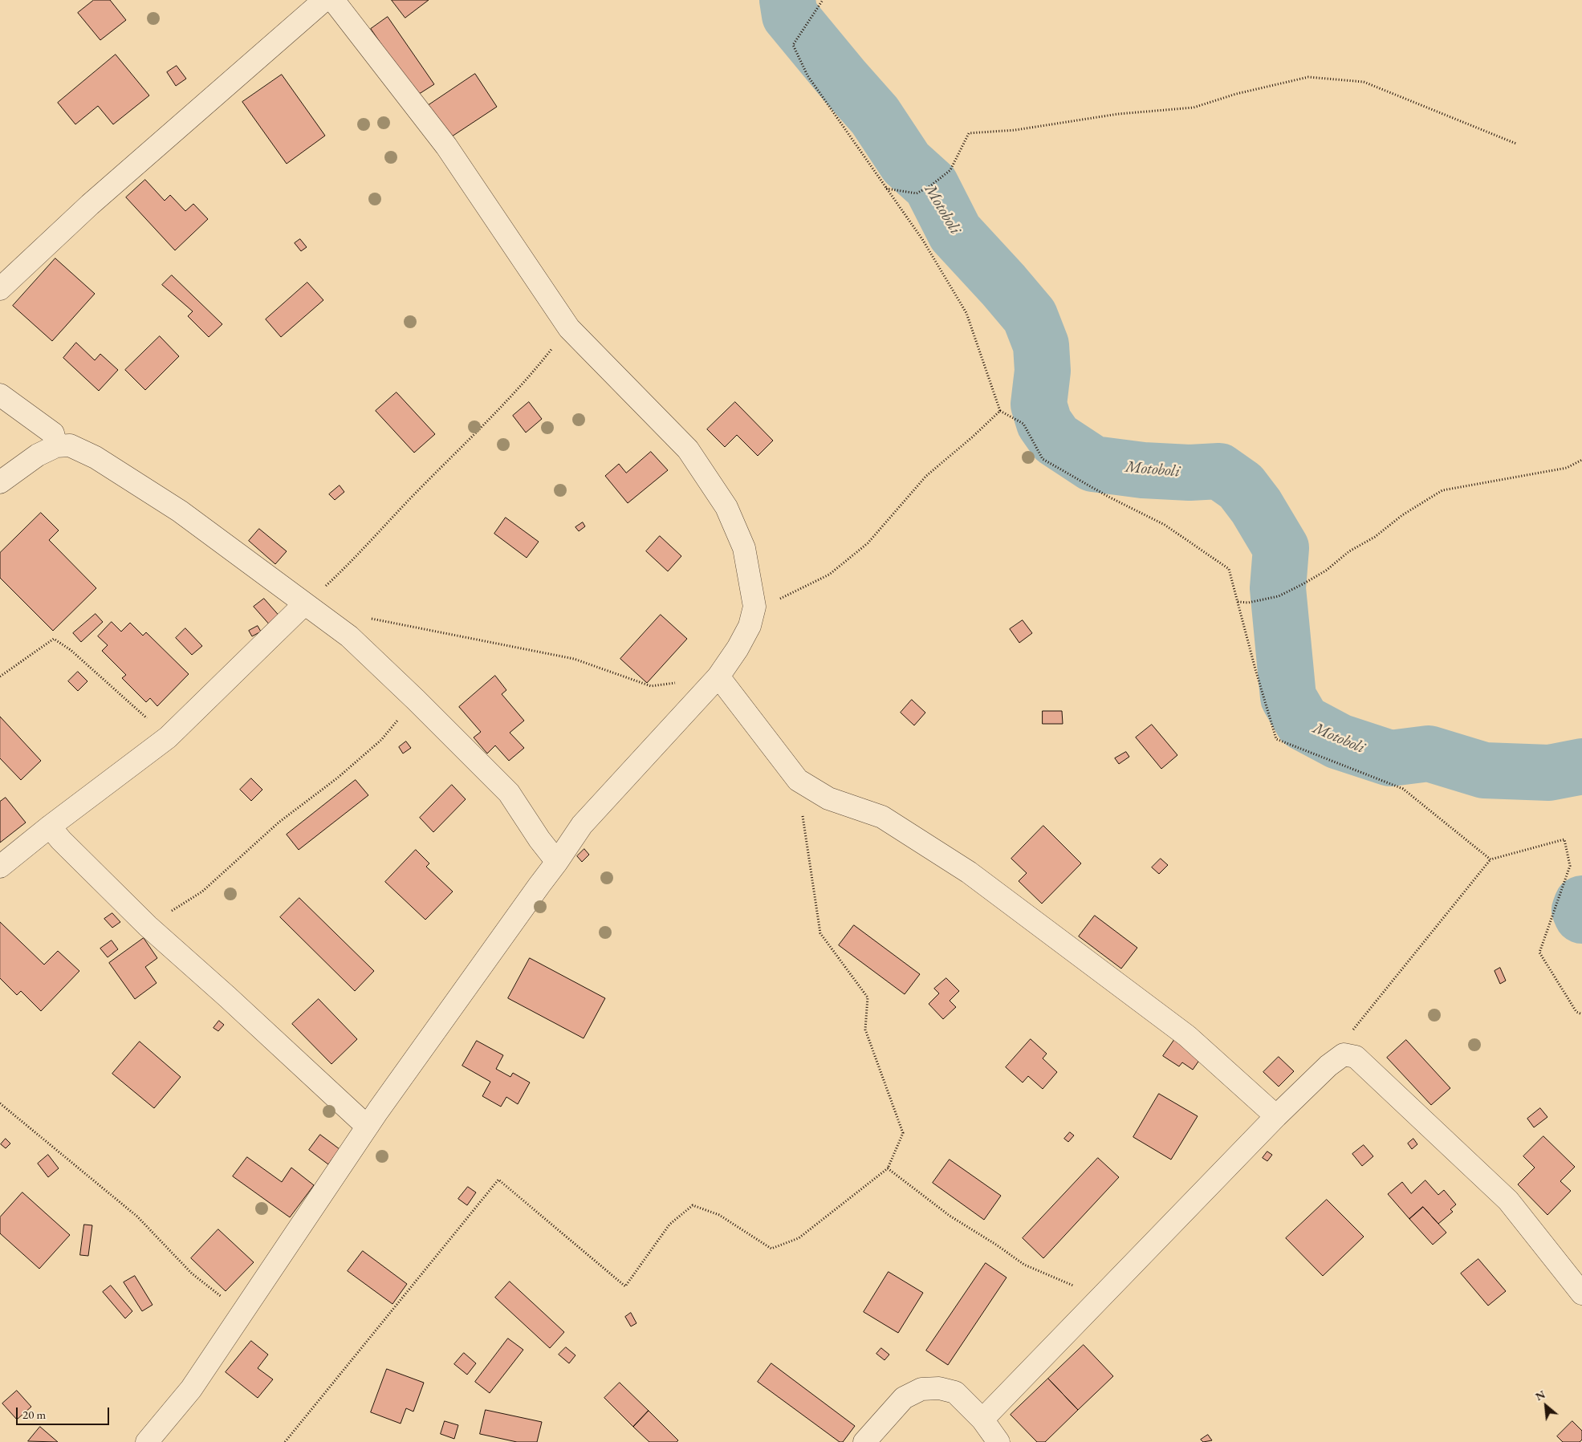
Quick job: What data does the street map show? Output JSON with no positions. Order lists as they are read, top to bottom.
{
  "water": ["Motoboli"],
  "scale_bar": "20 m",
  "north": "top left"
}
